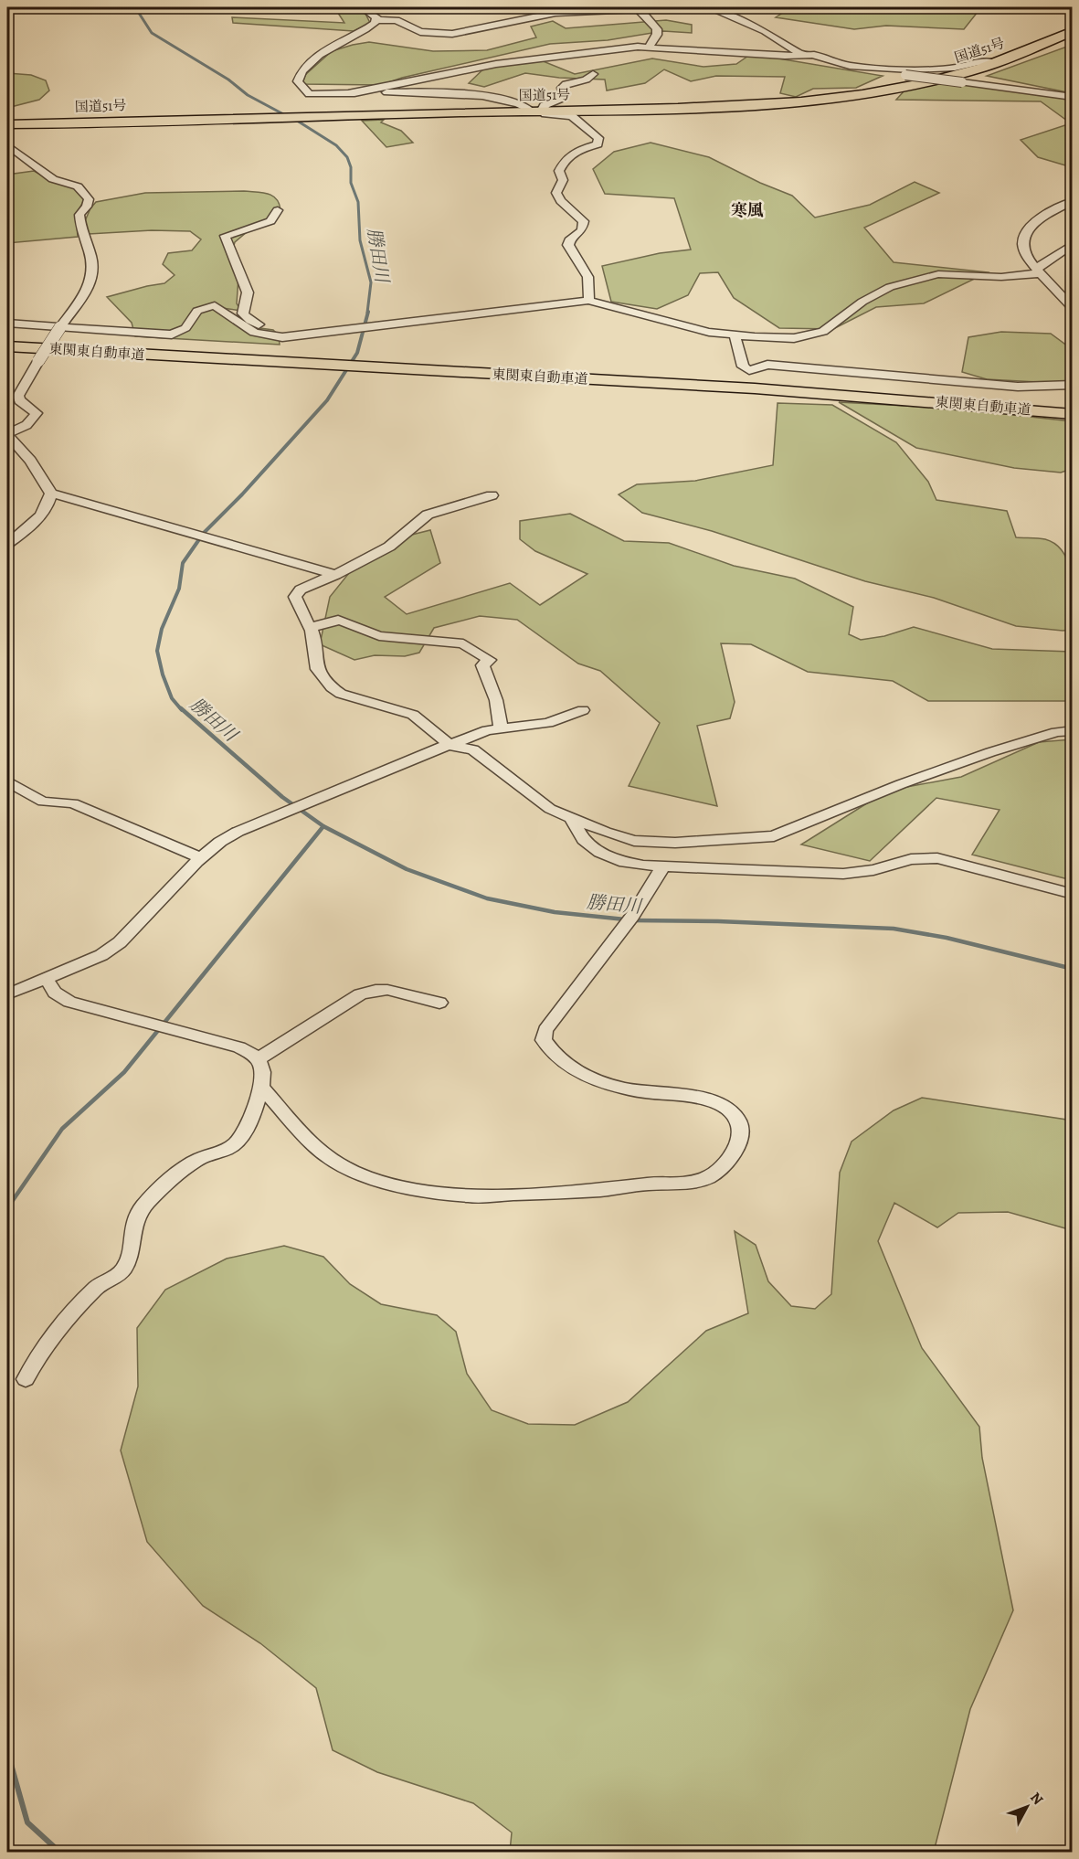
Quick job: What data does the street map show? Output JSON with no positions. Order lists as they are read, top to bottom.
{
  "streets": {
    "highway": ["国道51号", "東関東自動車道"]
  },
  "districts": ["寒風"],
  "water": ["勝田川"],
  "north": "top right"
}
